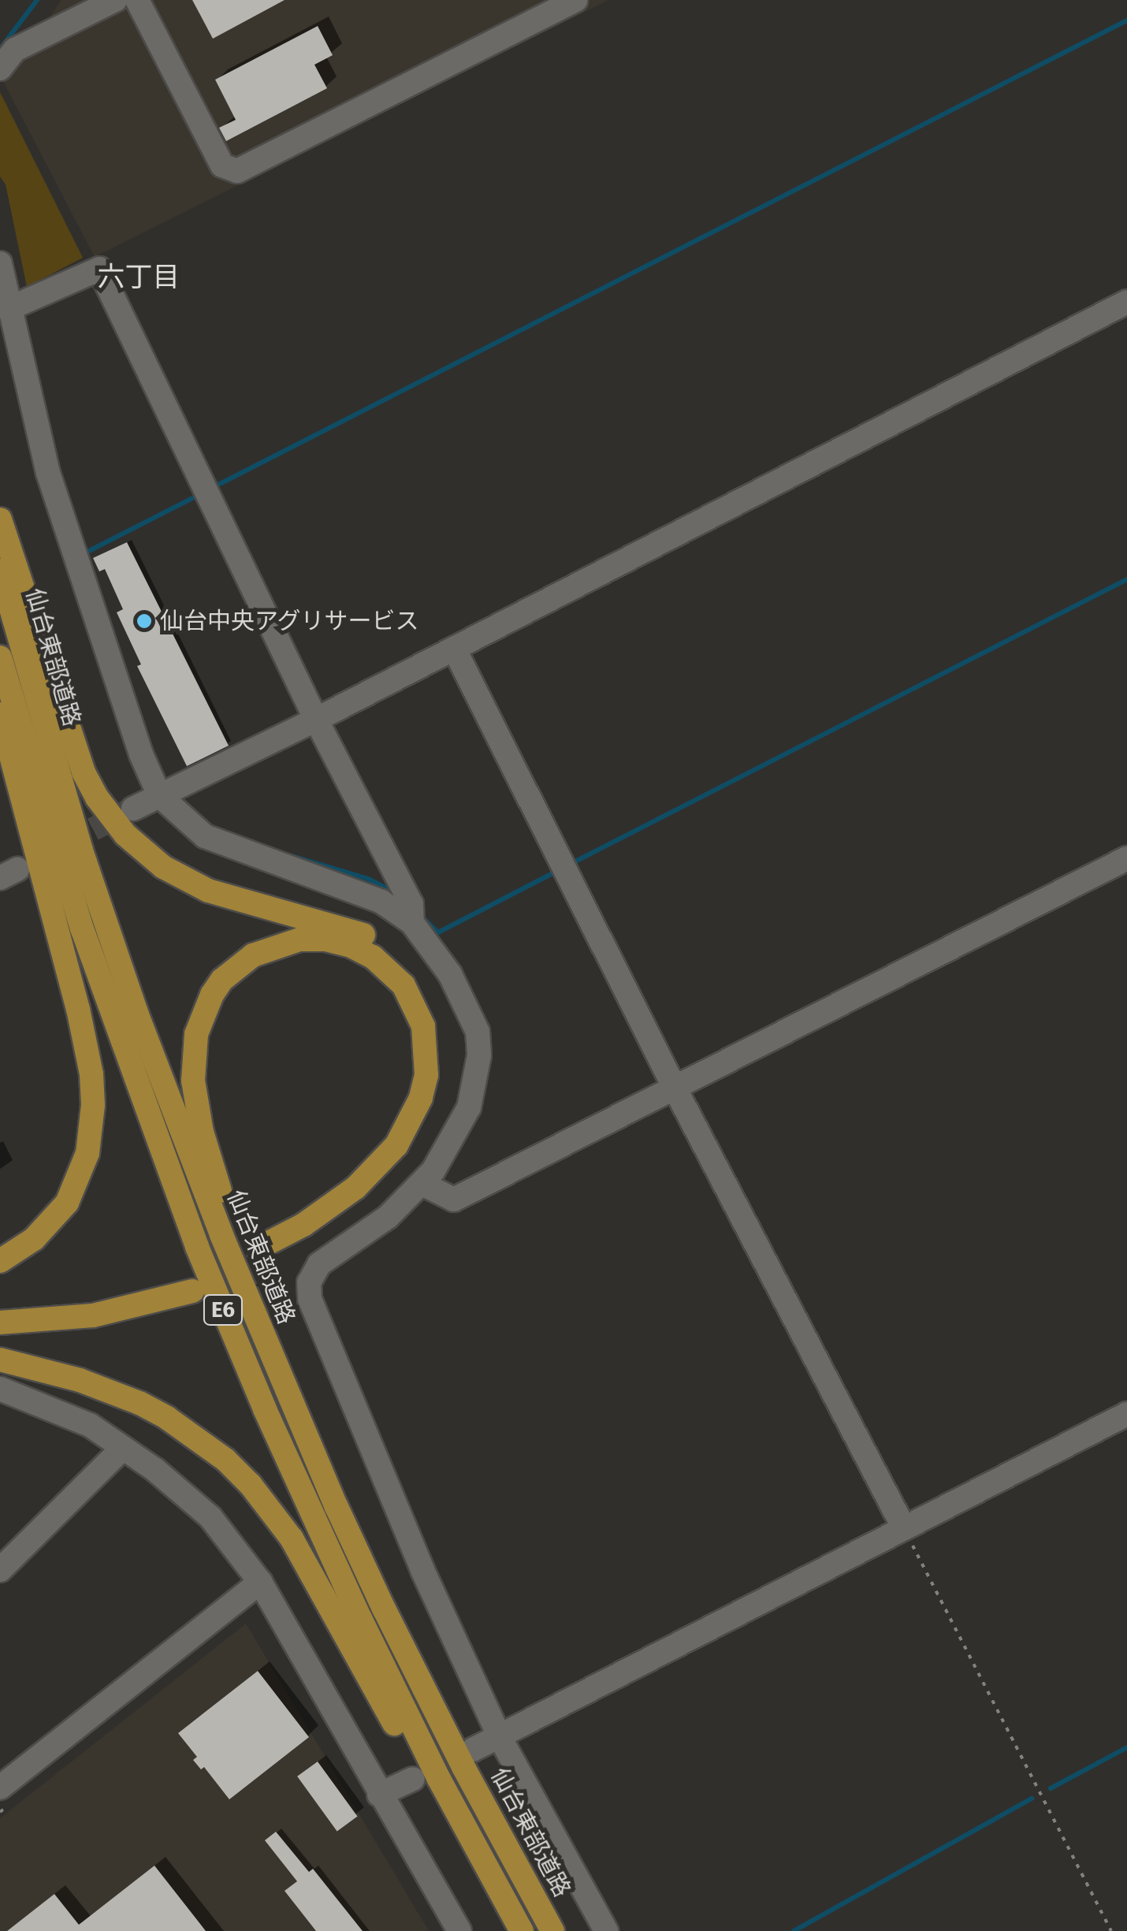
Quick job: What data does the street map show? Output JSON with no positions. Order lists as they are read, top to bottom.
{
  "streets": {
    "highway": ["仙台東部道路", "E6"]
  },
  "districts": ["六丁目"],
  "places": ["仙台中央アグリサービス"]
}
